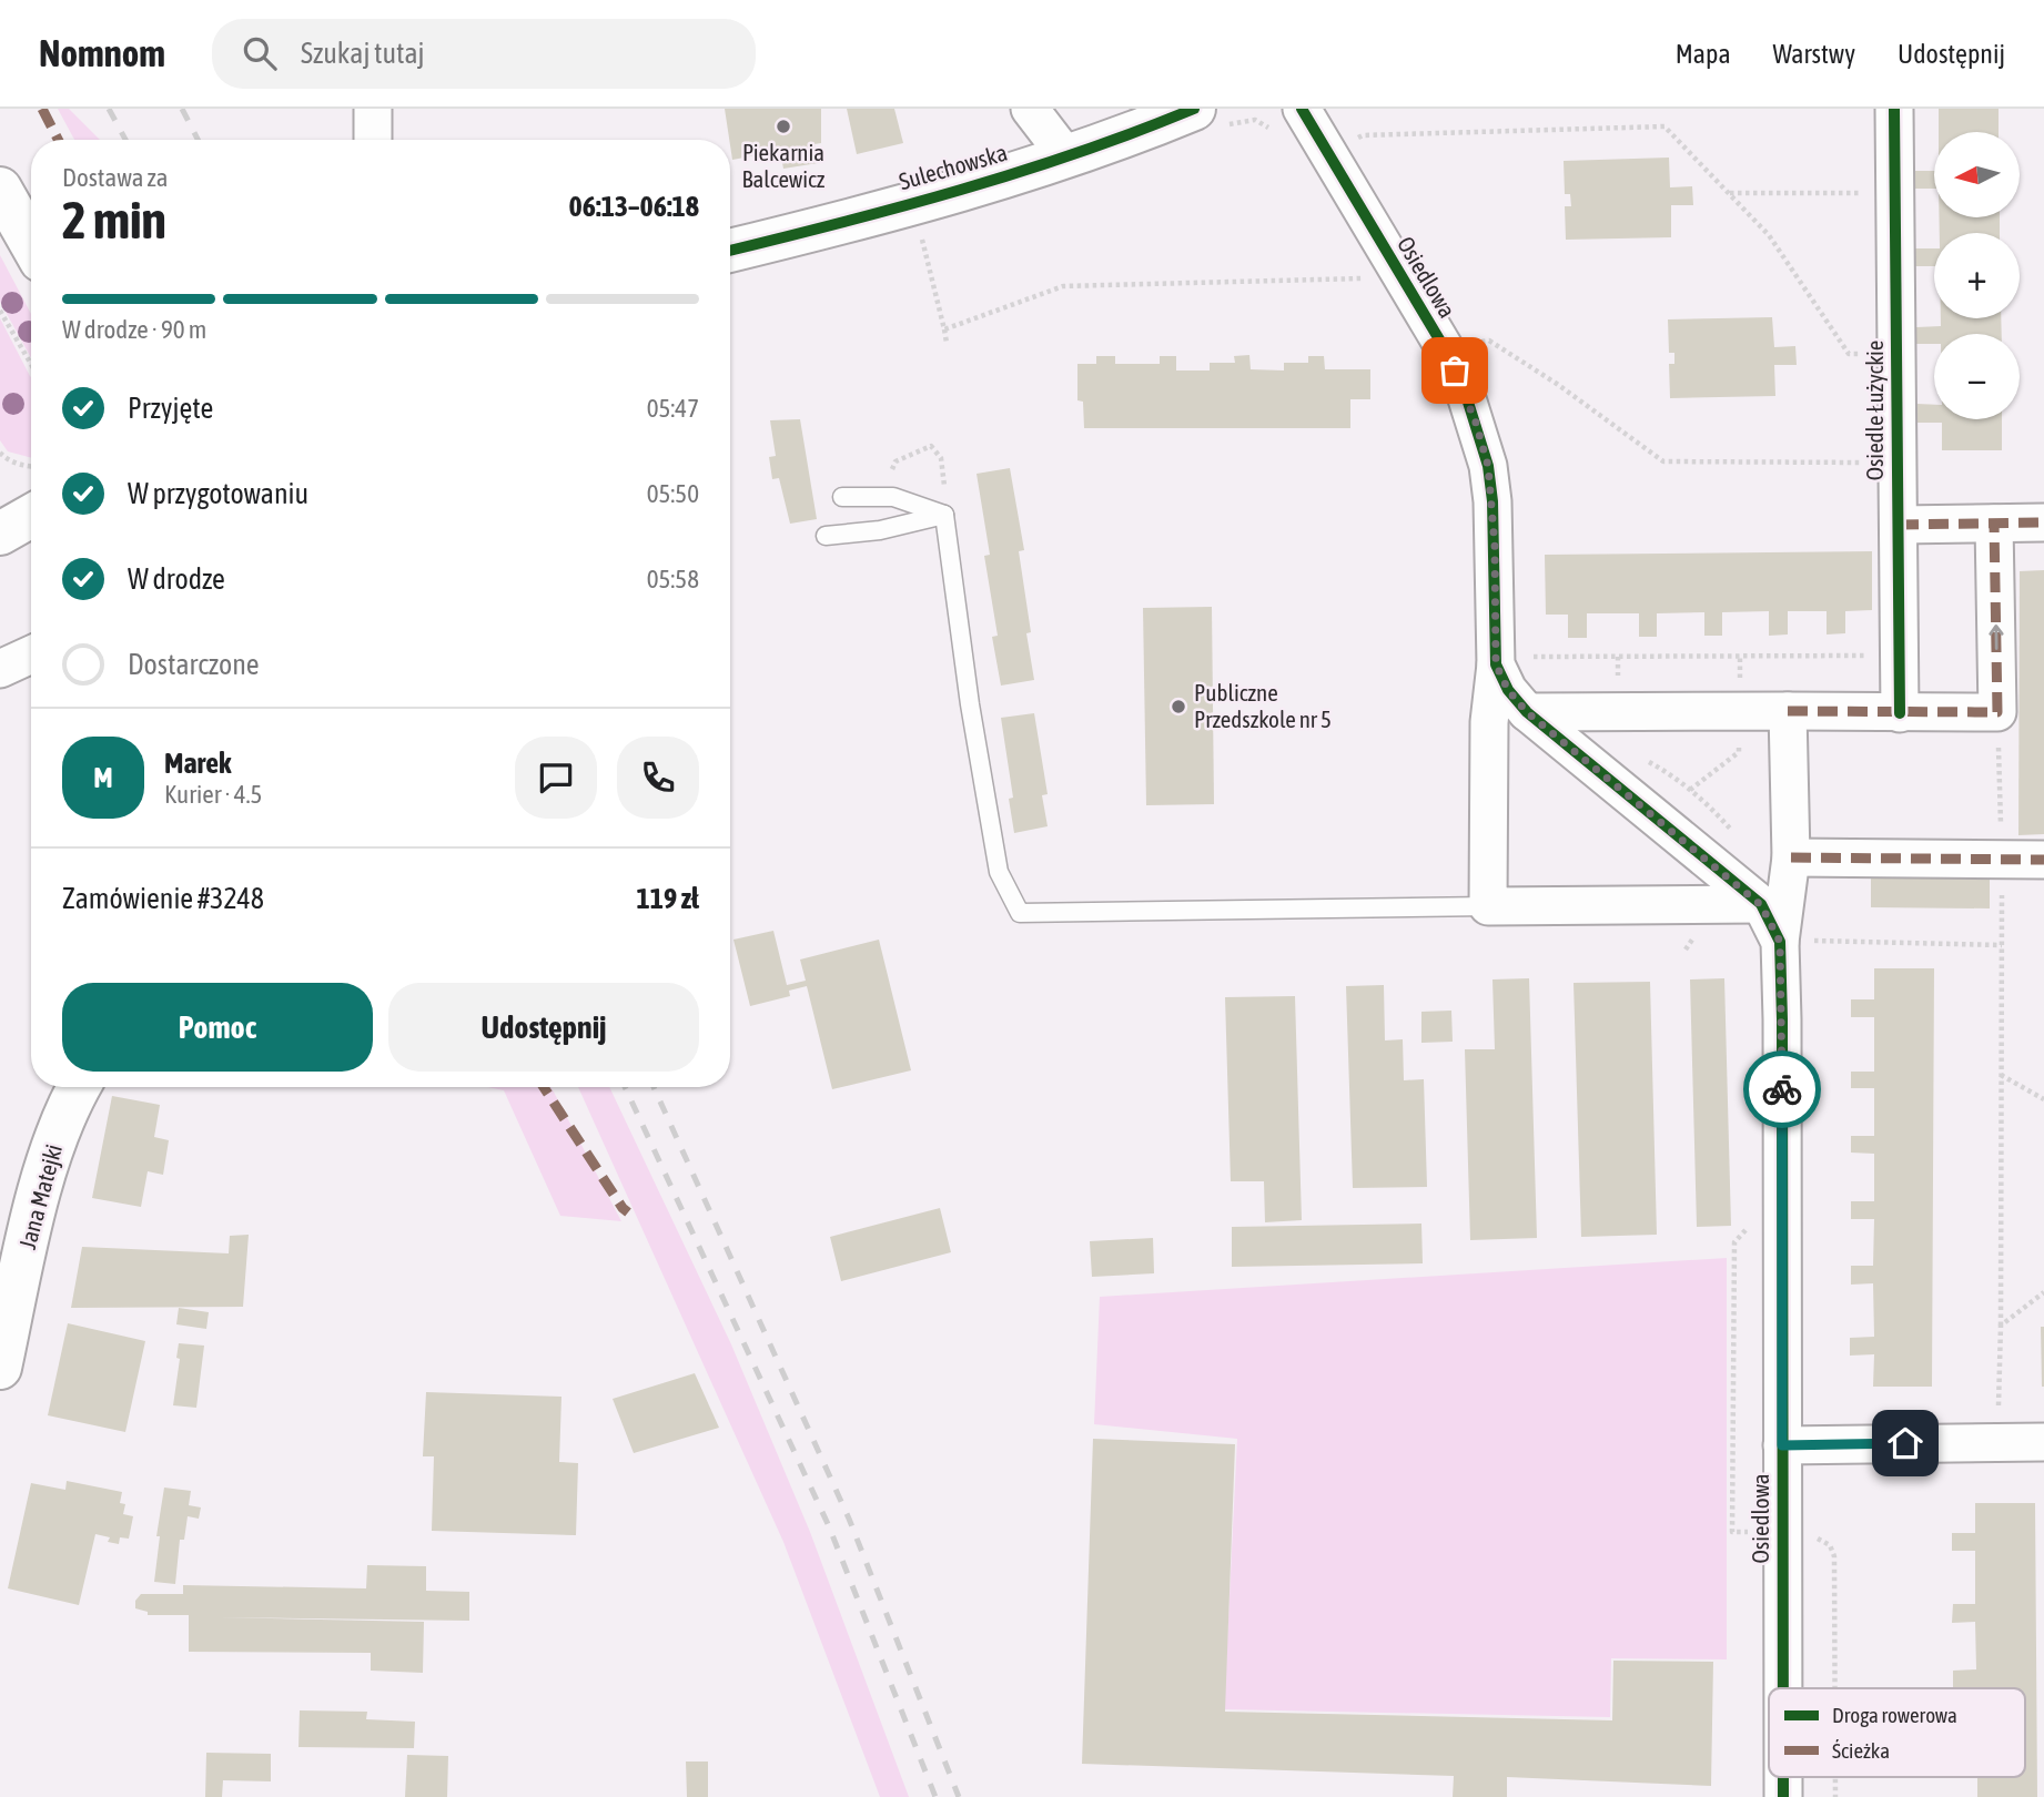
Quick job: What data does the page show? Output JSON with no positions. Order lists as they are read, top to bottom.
{
  "streets": {
    "street": [
      "Sulechowska",
      "Osiedlowa",
      "Osiedle Łużyckie",
      "Jana Matejki"
    ]
  },
  "places": ["Piekarnia Balcewicz", "Publiczne Przedszkole nr 5"],
  "legend": ["Droga rowerowa", "Ścieżka"],
  "north": "left",
  "page": {
    "header": "Nomnom",
    "search": "Szukaj tutaj",
    "nav": ["Mapa", "Warstwy", "Udostępnij"],
    "map_buttons": ["+", "−"],
    "heading": ["2 min", "Dostawa za", "06:13–06:18"],
    "panel": [
      "Marek",
      "Kurier · 4.5",
      "Zamówienie #3248",
      "119 zł"
    ],
    "bar": "W drodze · 90 m",
    "list": [
      ["Przyjęte", "05:47"],
      ["W przygotowaniu", "05:50"],
      ["W drodze", "05:58"],
      "Dostarczone"
    ],
    "round": "M",
    "buttons": ["Pomoc", "Udostępnij"]
  }
}
